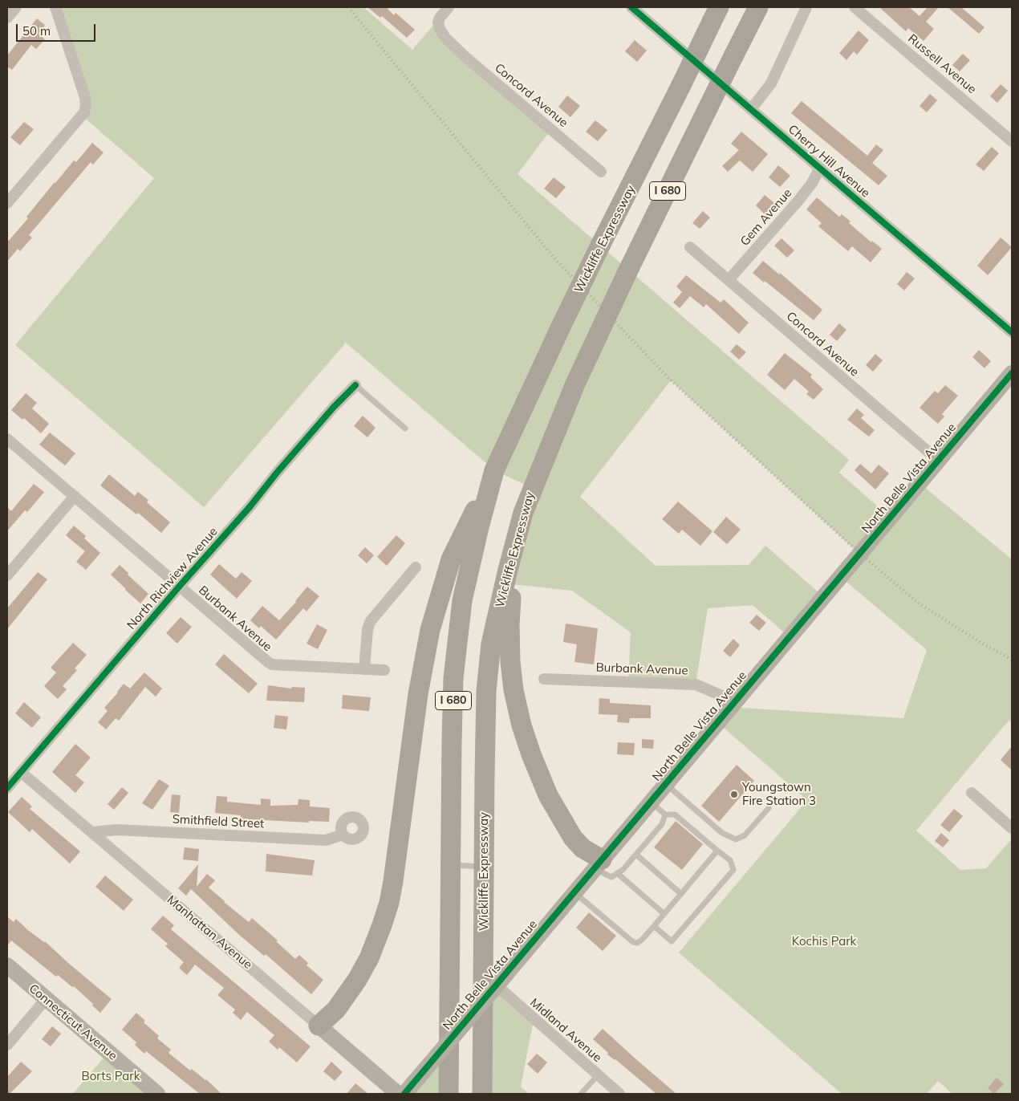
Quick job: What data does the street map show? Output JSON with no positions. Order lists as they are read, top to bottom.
{
  "streets": {
    "highway": ["I 680", "Wickliffe Expressway"],
    "street": [
      "Russell Avenue",
      "Concord Avenue",
      "Cherry Hill Avenue",
      "Gem Avenue",
      "North Belle Vista Avenue",
      "North Richview Avenue",
      "Burbank Avenue",
      "Smithfield Street",
      "Manhattan Avenue",
      "Connecticut Avenue",
      "Midland Avenue"
    ]
  },
  "crossings": [
    ["Concord Avenue", "Gem Avenue"],
    ["Concord Avenue", "North Belle Vista Avenue"],
    ["Cherry Hill Avenue", "Gem Avenue"],
    ["North Belle Vista Avenue", "Burbank Avenue"],
    ["North Belle Vista Avenue", "Midland Avenue"],
    ["North Richview Avenue", "Burbank Avenue"],
    ["North Richview Avenue", "Manhattan Avenue"],
    ["Smithfield Street", "Manhattan Avenue"]
  ],
  "parks": ["Kochis Park", "Borts Park"],
  "places": ["Youngstown Fire Station 3"],
  "scale_bar": "50 m"
}
